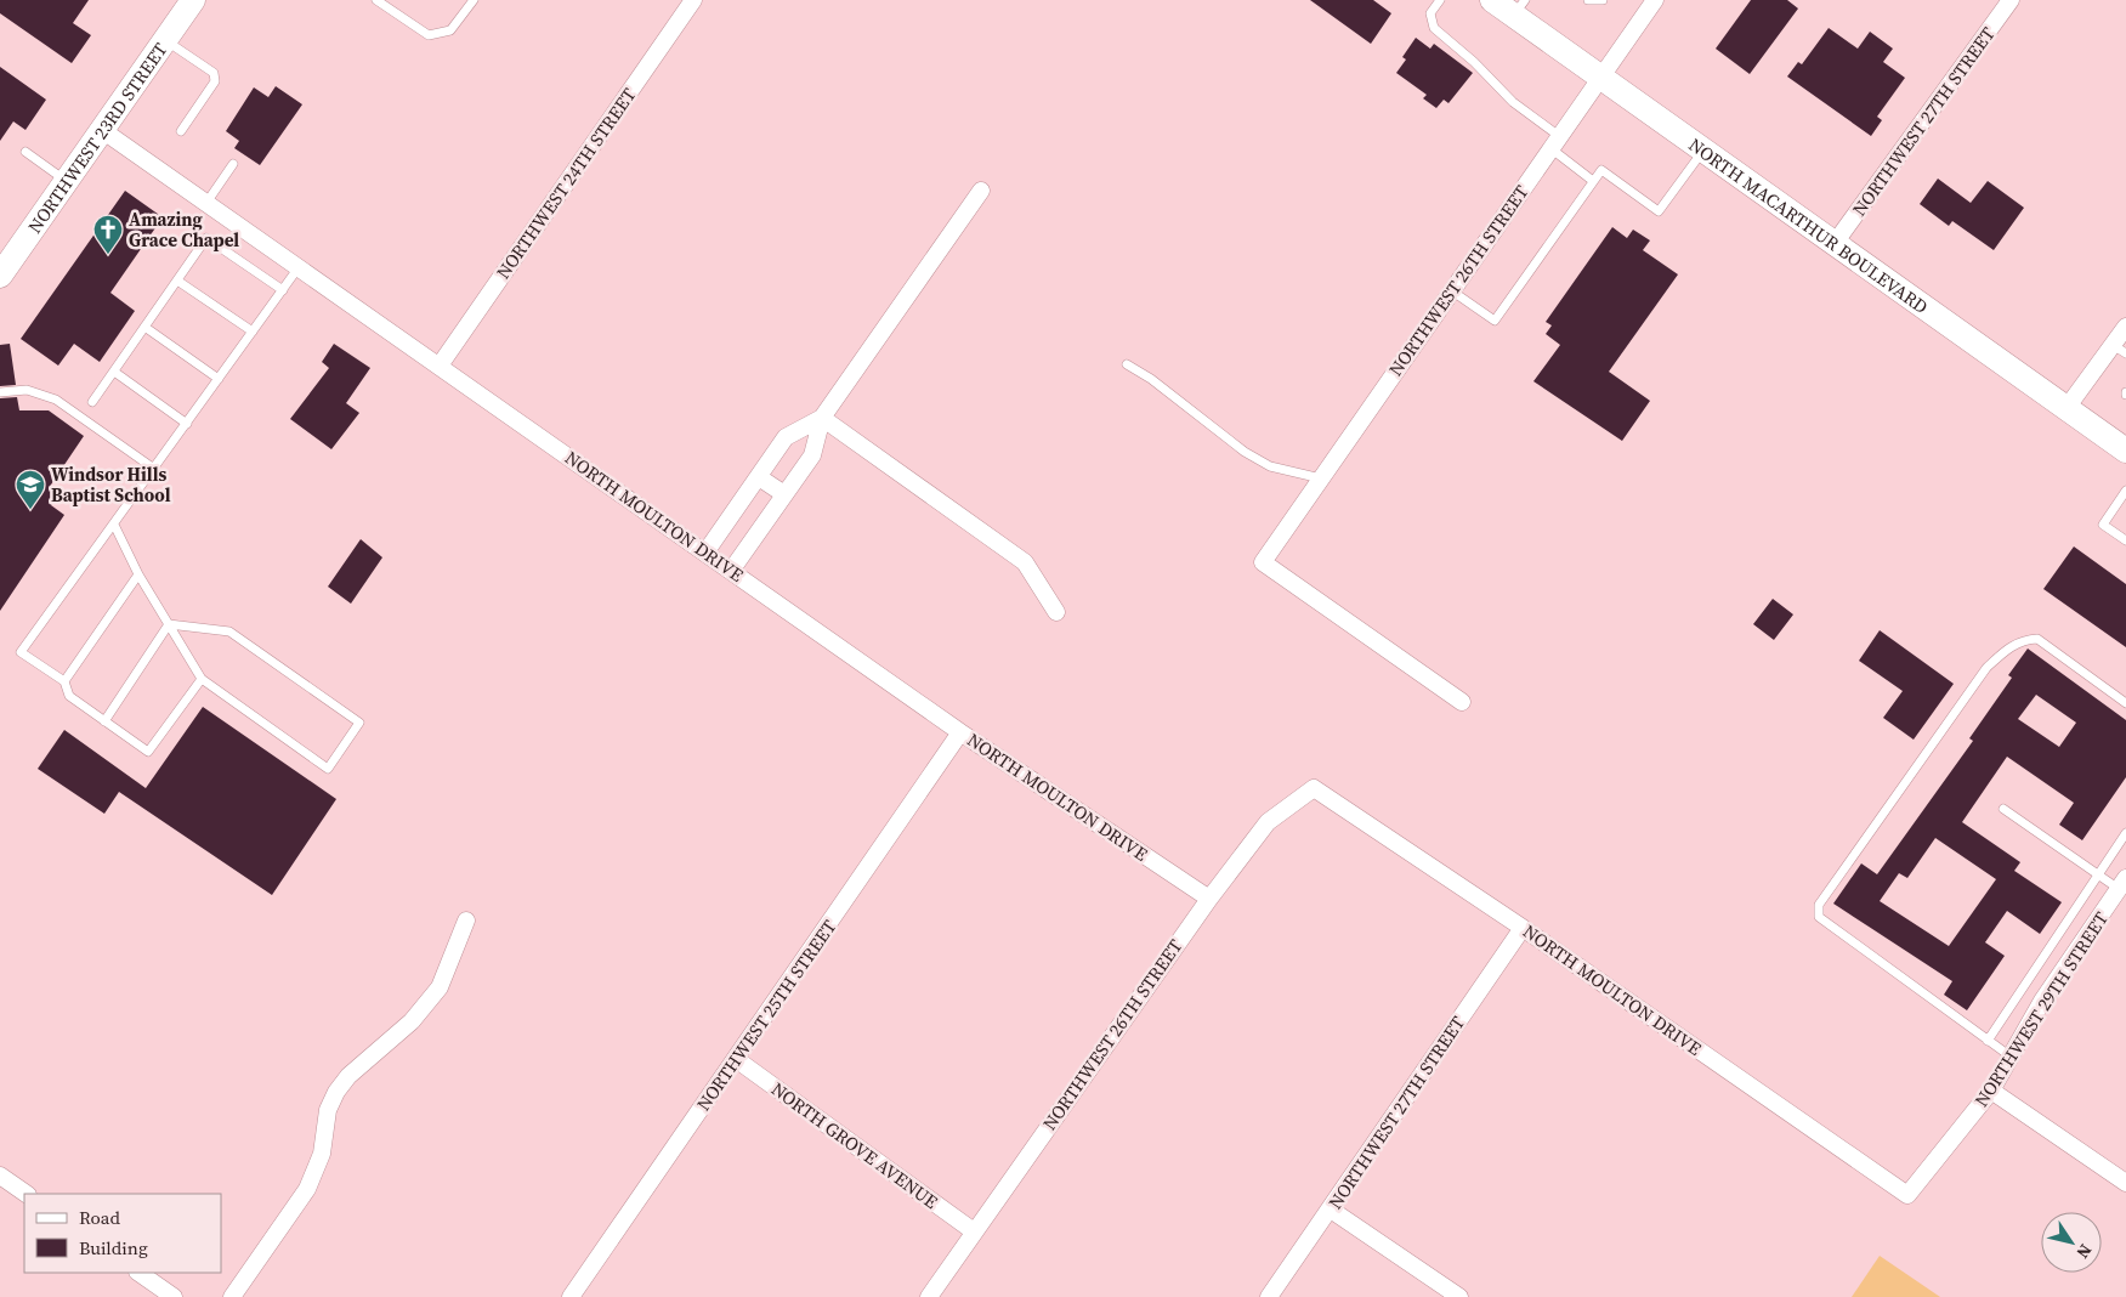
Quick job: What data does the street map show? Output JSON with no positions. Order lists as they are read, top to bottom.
{
  "streets": {
    "main road": ["NORTHWEST 23RD STREET", "NORTH MACARTHUR BOULEVARD"],
    "street": [
      "NORTHWEST 27TH STREET",
      "NORTHWEST 24TH STREET",
      "NORTHWEST 26TH STREET",
      "NORTH MOULTON DRIVE",
      "NORTHWEST 29TH STREET",
      "NORTHWEST 25TH STREET",
      "NORTH GROVE AVENUE"
    ]
  },
  "crossings": [
    ["NORTHWEST 27TH STREET", "NORTH MACARTHUR BOULEVARD"],
    ["NORTHWEST 27TH STREET", "NORTH MOULTON DRIVE"],
    ["NORTHWEST 23RD STREET", "NORTH MOULTON DRIVE"],
    ["NORTHWEST 24TH STREET", "NORTH MOULTON DRIVE"],
    ["NORTH MACARTHUR BOULEVARD", "NORTHWEST 26TH STREET"],
    ["NORTHWEST 26TH STREET", "NORTH MOULTON DRIVE"],
    ["NORTHWEST 26TH STREET", "NORTH GROVE AVENUE"],
    ["NORTH MOULTON DRIVE", "NORTHWEST 29TH STREET"],
    ["NORTH MOULTON DRIVE", "NORTHWEST 25TH STREET"],
    ["NORTHWEST 25TH STREET", "NORTH GROVE AVENUE"]
  ],
  "places": {
    "church": ["Amazing Grace Chapel"],
    "school or university": ["Windsor Hills Baptist School"]
  },
  "legend": ["Road", "Building"],
  "north": "bottom right"
}
